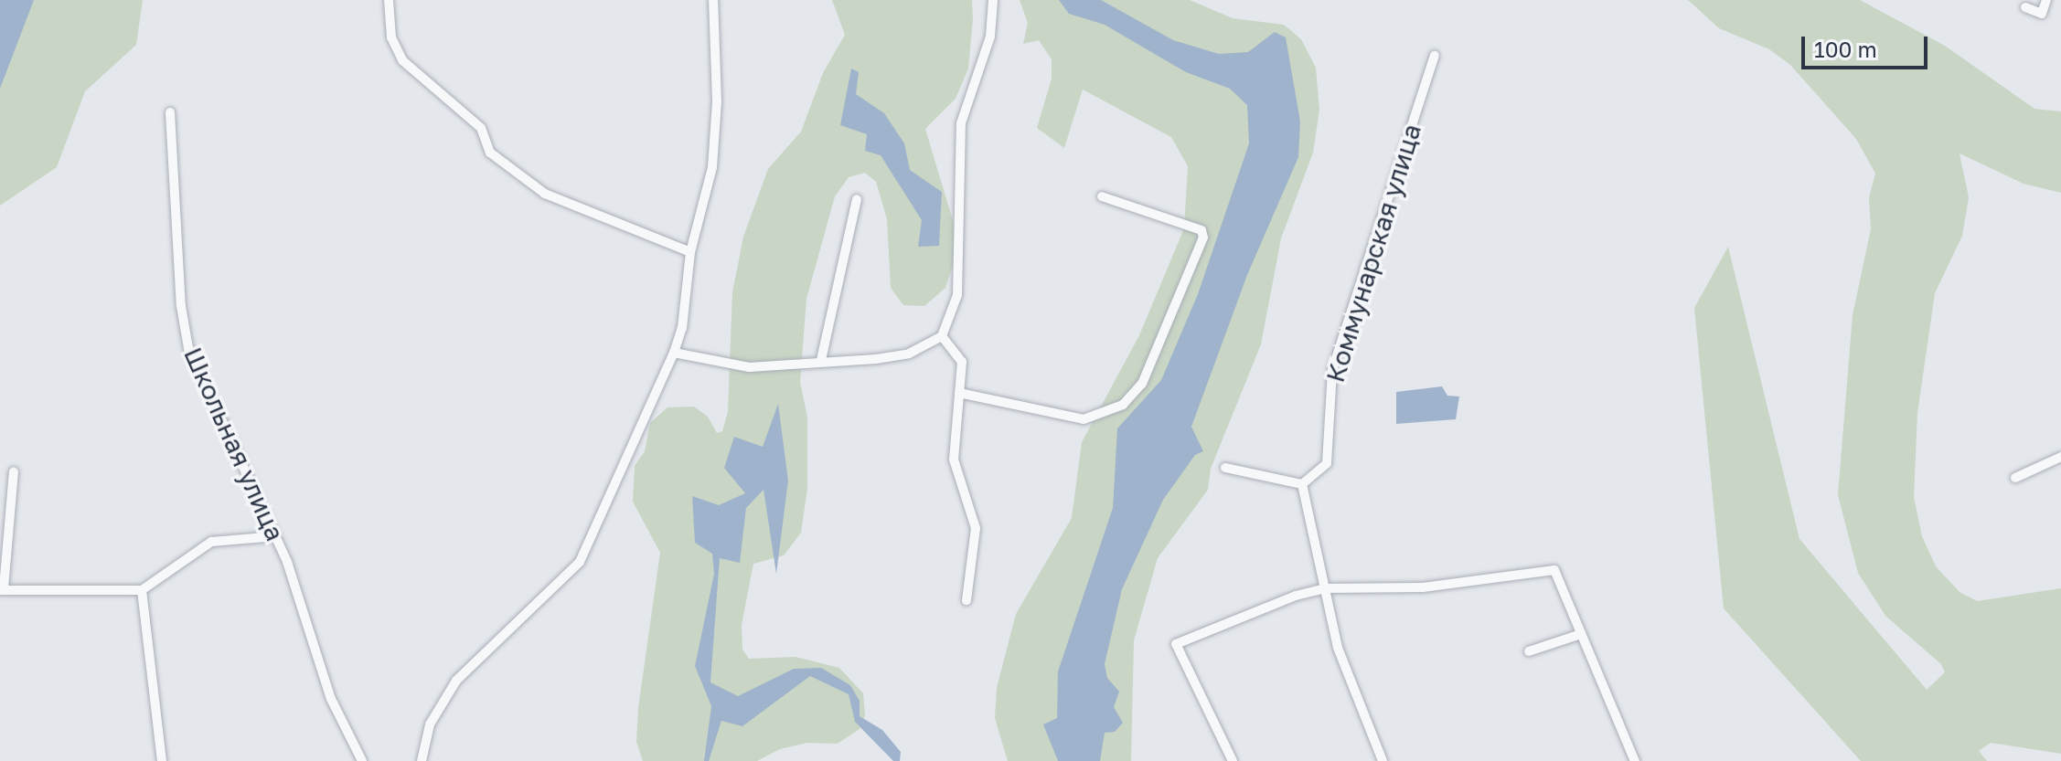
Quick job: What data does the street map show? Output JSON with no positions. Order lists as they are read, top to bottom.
{
  "streets": {
    "street": ["Коммунарская улица", "Школьная улица"]
  },
  "scale_bar": "100 m"
}
